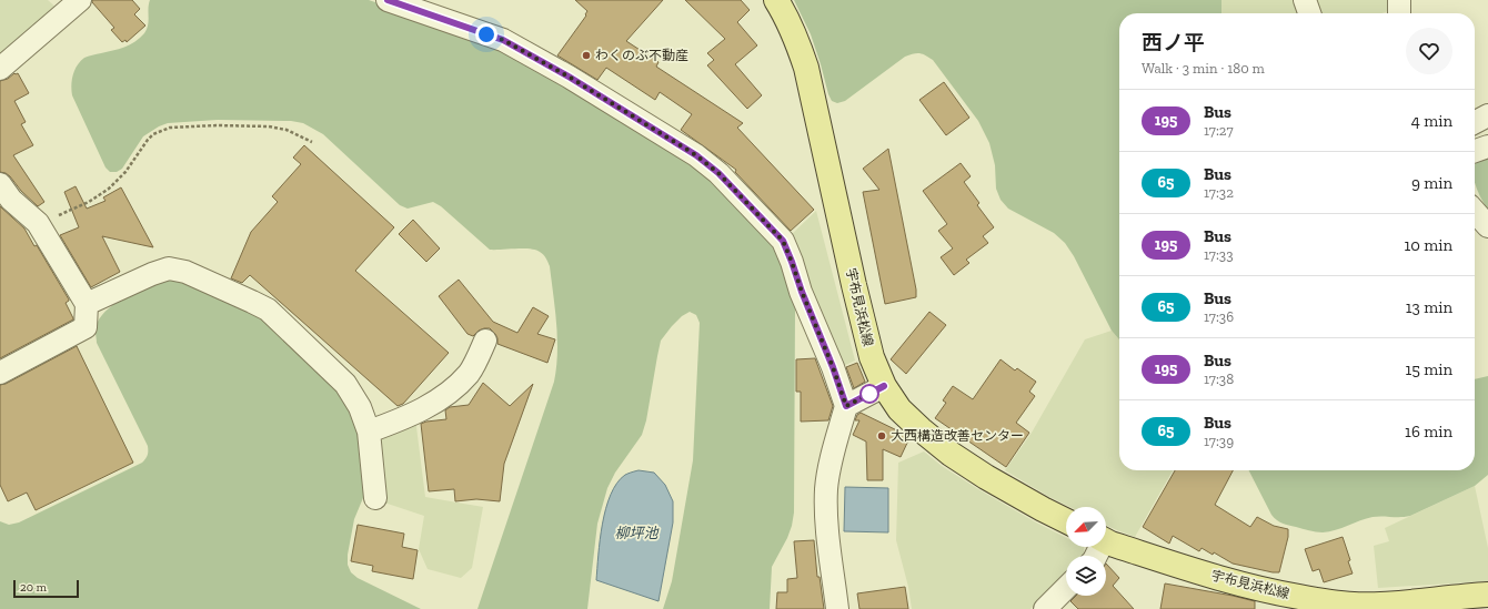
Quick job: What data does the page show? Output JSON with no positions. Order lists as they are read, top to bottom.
{
  "streets": {
    "main road": ["宇布見浜松線"]
  },
  "water": ["柳坪池"],
  "places": ["わくのぶ不動産", "大西構造改善センター"],
  "lines": ["bus line 195"],
  "scale_bar": "20 m",
  "north": "bottom left",
  "page": {
    "heading": ["西ノ平", "Walk · 3 min · 180 m"],
    "list": [
      {
        "mark": "195",
        "name": "Bus",
        "note": "17:27",
        "value": "4 min"
      },
      {
        "mark": "65",
        "name": "Bus",
        "note": "17:32",
        "value": "9 min"
      },
      {
        "mark": "195",
        "name": "Bus",
        "note": "17:33",
        "value": "10 min"
      },
      {
        "mark": "65",
        "name": "Bus",
        "note": "17:36",
        "value": "13 min"
      },
      {
        "mark": "195",
        "name": "Bus",
        "note": "17:38",
        "value": "15 min"
      },
      {
        "mark": "65",
        "name": "Bus",
        "note": "17:39",
        "value": "16 min"
      }
    ],
    "scale": "20 m"
  }
}
